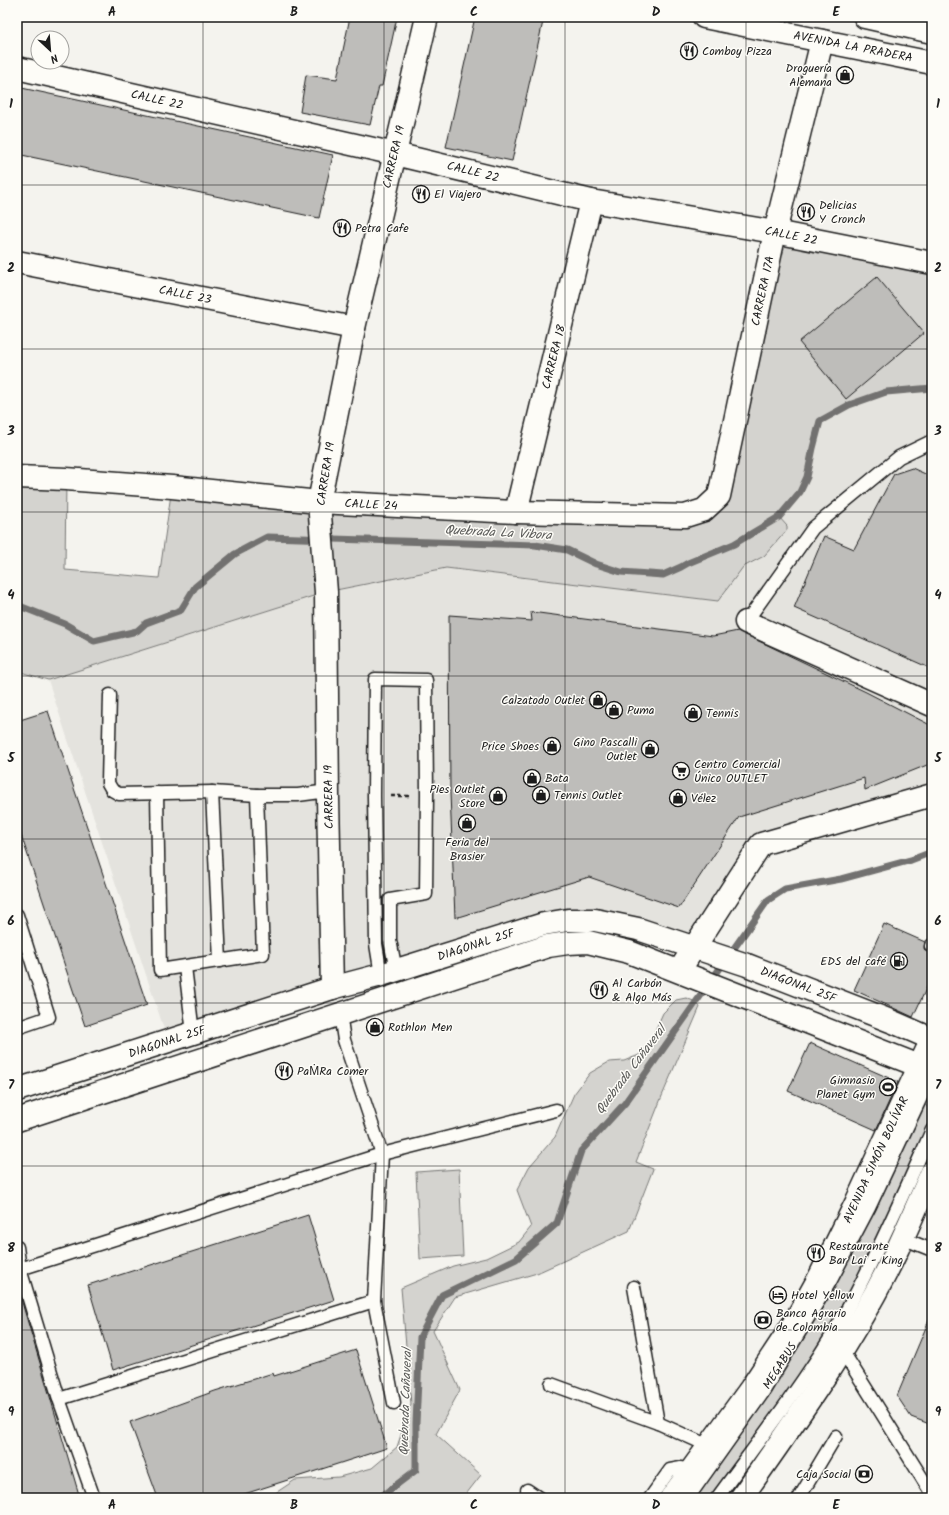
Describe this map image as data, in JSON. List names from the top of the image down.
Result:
{
  "streets": {
    "street": [
      "AVENIDA LA PRADERA",
      "CALLE 22",
      "CARRERA 19",
      "CARRERA 17A",
      "CALLE 23",
      "CARRERA 18",
      "CALLE 24",
      "DIAGONAL 25F",
      "AVENIDA SIMÓN BOLÍVAR"
    ],
    "lane": ["MEGABUS"]
  },
  "crossings": [
    ["AVENIDA LA PRADERA", "CARRERA 17A"],
    ["CALLE 22", "CARRERA 19"],
    ["CALLE 22", "CARRERA 17A"],
    ["CALLE 22", "CARRERA 18"],
    ["CARRERA 19", "CALLE 23"],
    ["CARRERA 19", "CALLE 24"],
    ["CARRERA 19", "DIAGONAL 25F"],
    ["CARRERA 17A", "CALLE 24"],
    ["CARRERA 18", "CALLE 24"],
    ["DIAGONAL 25F", "AVENIDA SIMÓN BOLÍVAR"],
    ["DIAGONAL 25F", "MEGABUS"],
    ["AVENIDA SIMÓN BOLÍVAR", "MEGABUS"]
  ],
  "water": ["Quebrada La Vibora", "Quebrada Cañaveral"],
  "places": {
    "restaurant": [
      "Comboy Pizza",
      "El Viajero",
      "Delicias Y Cronch",
      "Petra Cafe",
      "Al Carbón & Algo Más",
      "PaṀRa Comer",
      "Restaurante Bar Lai - King"
    ],
    "shop": [
      "Droguería Alemana",
      "Calzatodo Outlet",
      "Puma",
      "Tennis",
      "Price Shoes",
      "Gino Pascalli Outlet",
      "Bata",
      "Tennis Outlet",
      "Pies Outlet Store",
      "Vélez",
      "Feria del Brasier",
      "Rothlon Men"
    ],
    "supermarket": ["Centro Comercial Único OUTLET"],
    "fuel station": ["EDS del café"],
    "sports": ["Gimnasio Planet Gym"],
    "hotel": ["Hotel Yellow"],
    "bank": ["Banco Agrario de Colombia", "Caja Social"]
  },
  "north": "bottom right",
  "grid": {
    "columns": [
      "A",
      "B",
      "C",
      "D",
      "E"
    ],
    "rows": [
      "1",
      "2",
      "3",
      "4",
      "5",
      "6",
      "7",
      "8",
      "9"
    ]
  }
}
